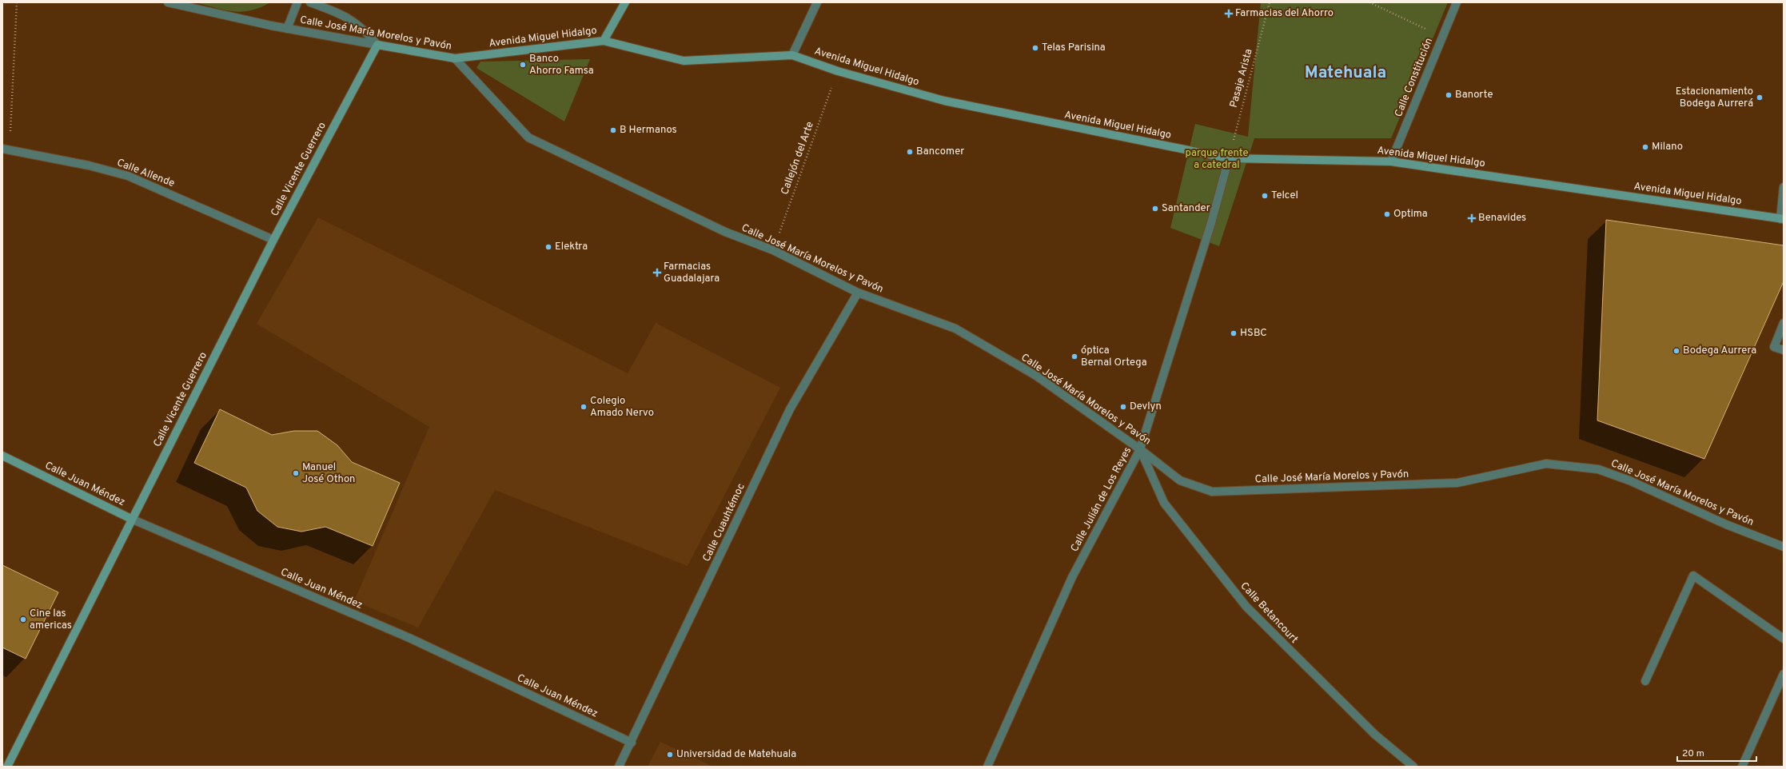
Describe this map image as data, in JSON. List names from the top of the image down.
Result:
{
  "streets": {
    "street": [
      "Calle José María Morelos y Pavón",
      "Avenida Miguel Hidalgo",
      "Calle Constitución",
      "Calle Vicente Guerrero",
      "Calle Allende",
      "Calle Juan Méndez",
      "Calle Julián de Los Reyes",
      "Calle Cuauhtémoc",
      "Calle Betancourt"
    ],
    "path": ["Pasaje Arista", "Callejón del Arte"]
  },
  "crossings": [
    ["Calle José María Morelos y Pavón", "Avenida Miguel Hidalgo"],
    ["Calle José María Morelos y Pavón", "Callejón del Arte"],
    ["Calle José María Morelos y Pavón", "Calle Vicente Guerrero"],
    ["Calle José María Morelos y Pavón", "Calle Julián de Los Reyes"],
    ["Calle José María Morelos y Pavón", "Calle Cuauhtémoc"],
    ["Calle José María Morelos y Pavón", "Calle Betancourt"],
    ["Avenida Miguel Hidalgo", "Calle Constitución"],
    ["Avenida Miguel Hidalgo", "Pasaje Arista"],
    ["Avenida Miguel Hidalgo", "Callejón del Arte"],
    ["Avenida Miguel Hidalgo", "Calle Julián de Los Reyes"],
    ["Pasaje Arista", "Calle Julián de Los Reyes"],
    ["Calle Vicente Guerrero", "Calle Allende"],
    ["Calle Vicente Guerrero", "Calle Juan Méndez"],
    ["Calle Juan Méndez", "Calle Cuauhtémoc"],
    ["Calle Julián de Los Reyes", "Calle Betancourt"]
  ],
  "districts": ["Matehuala"],
  "parks": ["parque frente a catedral"],
  "places": {
    "health": ["Farmacias del Ahorro", "Benavides", "Farmacias Guadalajara"],
    "other": [
      "Telas Parisina",
      "Banco Ahorro Famsa",
      "Banorte",
      "Estacionamiento Bodega Aurrerá",
      "B Hermanos",
      "Milano",
      "Bancomer",
      "Telcel",
      "Santander",
      "Optima",
      "Elektra",
      "HSBC",
      "Bodega Aurrera",
      "óptica Bernal Ortega",
      "Colegio Amado Nervo",
      "Devlyn",
      "Manuel José Othon",
      "Cine las americas",
      "Universidad de Matehuala"
    ]
  },
  "scale_bar": "20 m"
}
